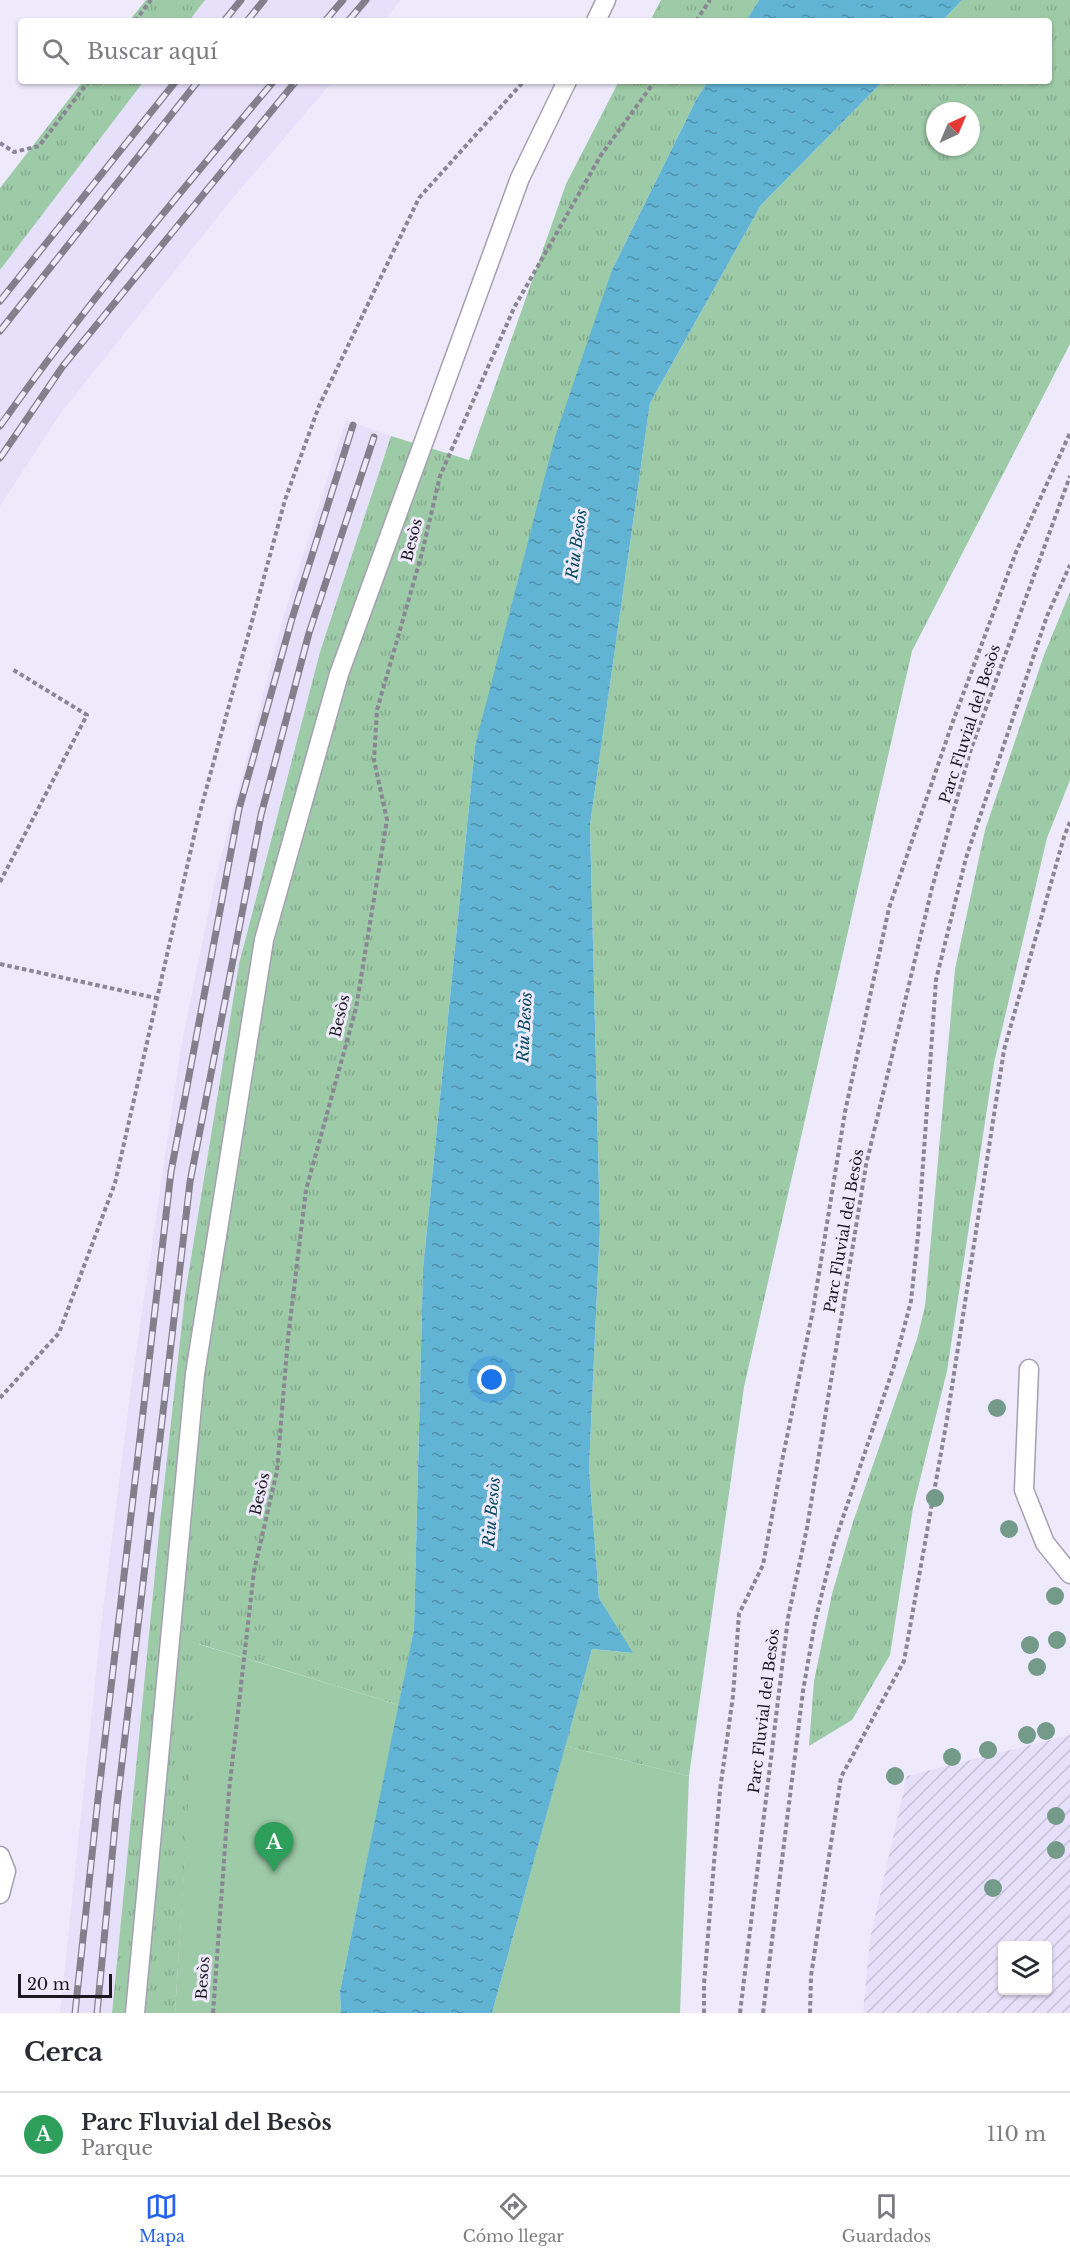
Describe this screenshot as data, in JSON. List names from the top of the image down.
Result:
{
  "streets": {
    "path": ["Besòs", "Parc Fluvial del Besòs"]
  },
  "water": ["Riu Besòs"],
  "scale_bar": "20 m",
  "north": "top right",
  "page": {
    "search": "Buscar aquí",
    "pins": "A",
    "scale": "20 m",
    "heading": "Cerca",
    "list": [
      {
        "mark": "A",
        "name": "Parc Fluvial del Besòs",
        "note": "Parque",
        "value": "110 m"
      }
    ],
    "nav": ["Mapa", "Cómo llegar", "Guardados"]
  }
}
